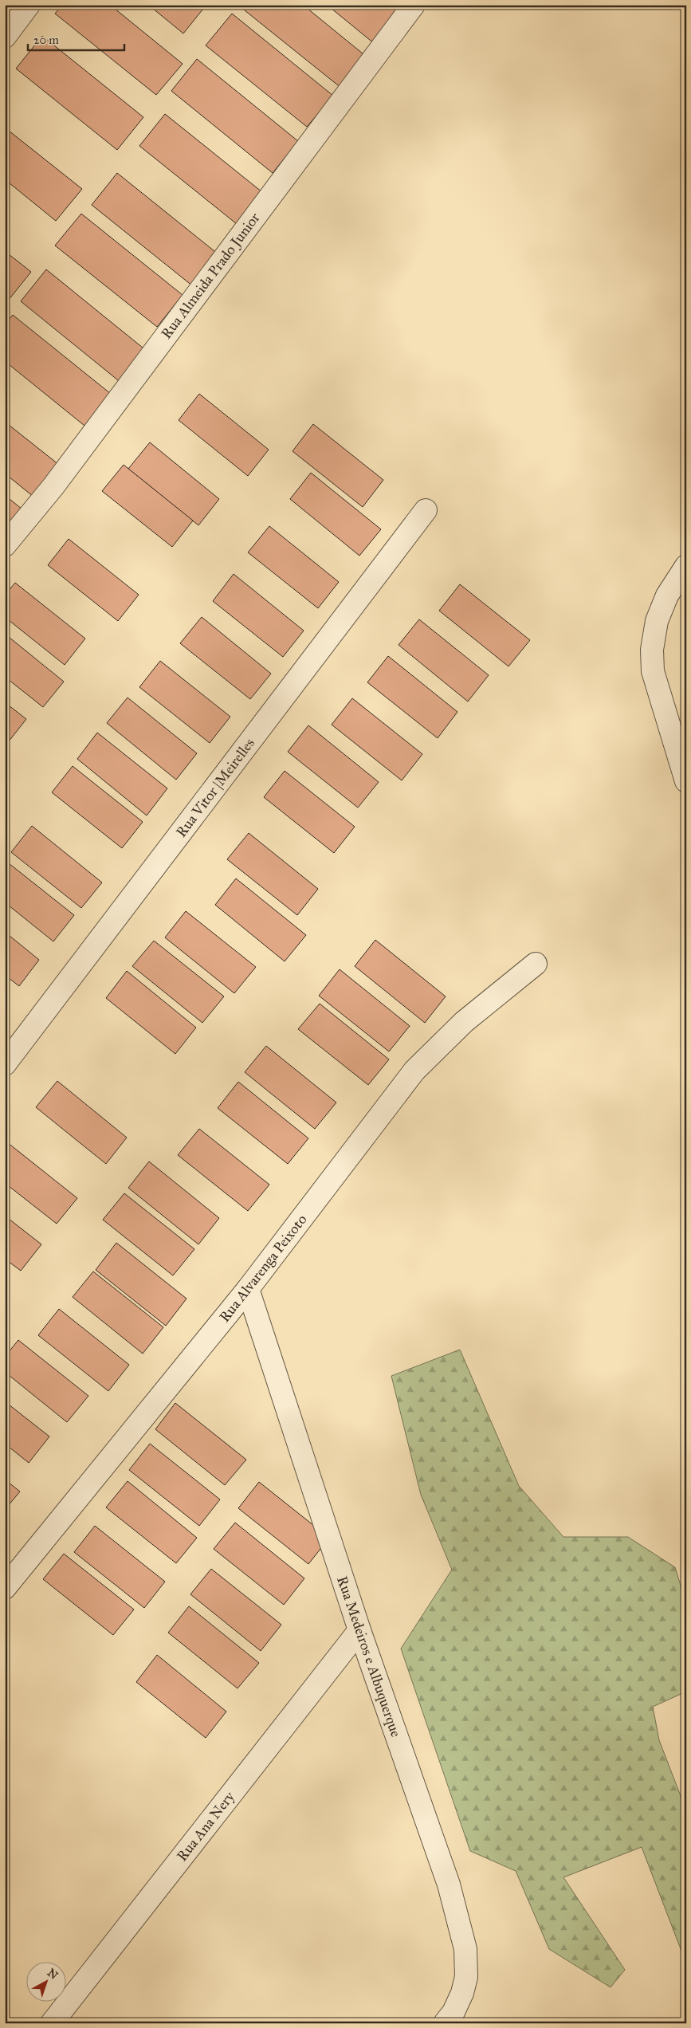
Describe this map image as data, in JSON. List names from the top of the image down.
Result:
{
  "streets": {
    "street": [
      "Rua Almeida Prado Junior",
      "Rua Vitor |Meirelles",
      "Rua Alvarenga Peixoto",
      "Rua Medeiros e Albuquerque",
      "Rua Ana Nery"
    ]
  },
  "crossings": [
    ["Rua Alvarenga Peixoto", "Rua Medeiros e Albuquerque"],
    ["Rua Medeiros e Albuquerque", "Rua Ana Nery"]
  ],
  "scale_bar": "20 m",
  "north": "top right"
}
